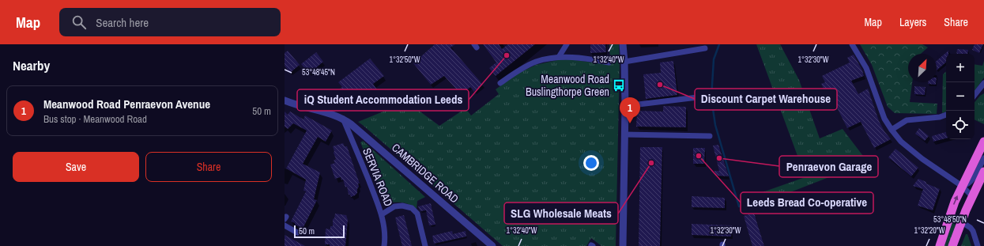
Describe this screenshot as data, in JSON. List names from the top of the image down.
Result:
{
  "streets": {
    "street": ["CAMBRIDGE ROAD", "SERVIA ROAD"]
  },
  "crossings": [
    ["CAMBRIDGE ROAD", "SERVIA ROAD"]
  ],
  "places": {
    "other": [
      "iQ Student Accommodation Leeds",
      "Discount Carpet Warehouse",
      "Leeds Bread Co-operative",
      "Penraevon Garage",
      "SLG Wholesale Meats"
    ],
    "bus stop": ["Meanwood Road Buslingthorpe Green"]
  },
  "scale_bar": "50 m",
  "north": "top right",
  "page": {
    "header": "Map",
    "search": "Search here",
    "nav": ["Map", "Layers", "Share"],
    "heading": "Nearby",
    "map_buttons": ["+", "−"],
    "list": [
      {
        "mark": "1",
        "name": "Meanwood Road Penraevon Avenue",
        "note": "Bus stop · Meanwood Road",
        "value": "50 m"
      }
    ],
    "pins": "1",
    "buttons": ["Save", "Share"],
    "scale": "50 m"
  },
  "coordinates": [
    "1°32'50\"W",
    "1°32'40\"W",
    "1°32'30\"W",
    "53°48'45\"N",
    "53°48'50\"N",
    "1°32'20\"W"
  ]
}
